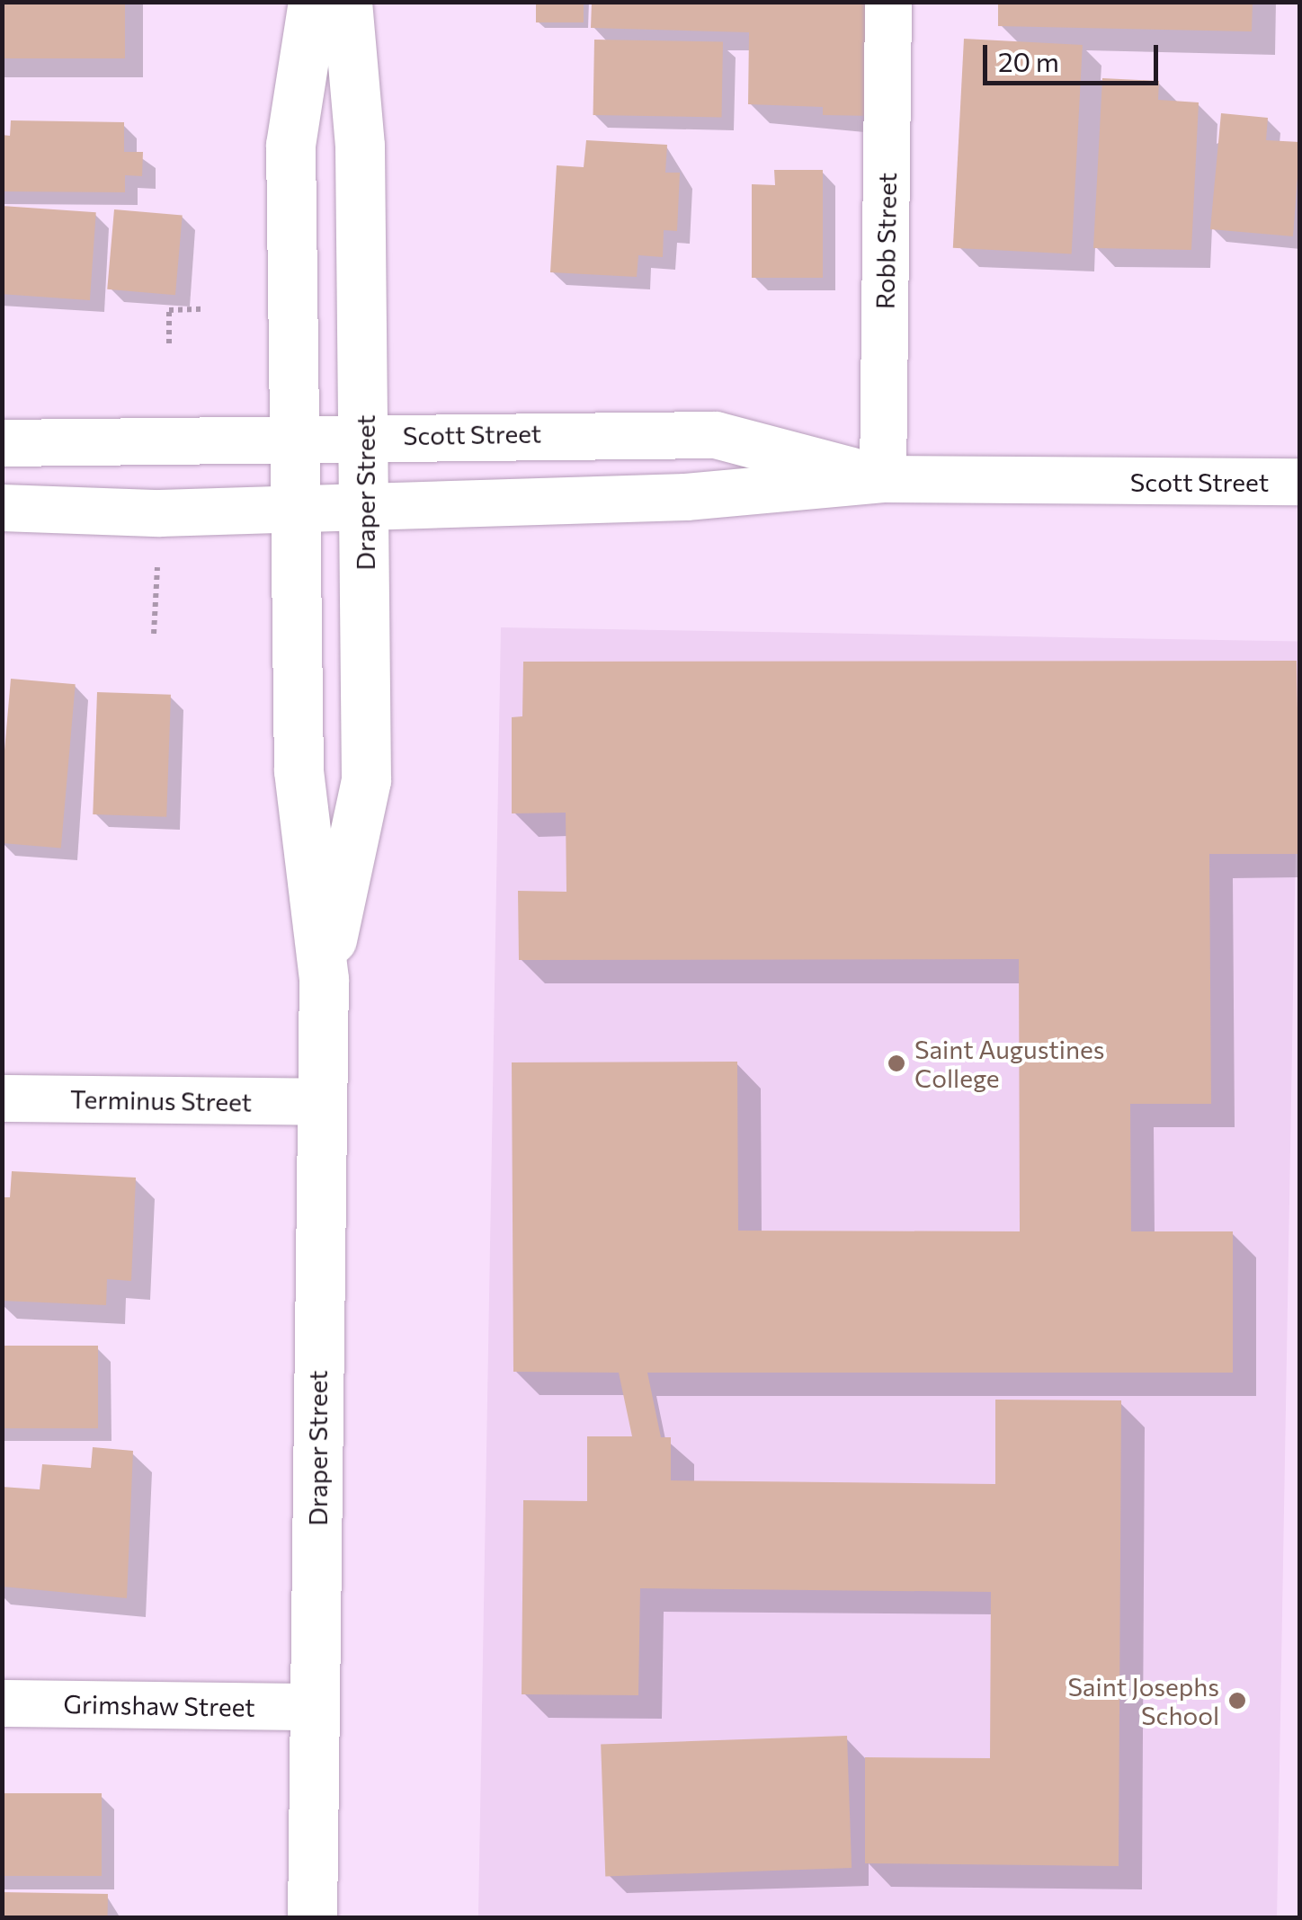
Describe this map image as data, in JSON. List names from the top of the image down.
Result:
{
  "streets": {
    "main road": ["Draper Street"],
    "street": [
      "Robb Street",
      "Scott Street",
      "Terminus Street",
      "Grimshaw Street"
    ]
  },
  "crossings": [
    ["Robb Street", "Scott Street"],
    ["Scott Street", "Draper Street"],
    ["Draper Street", "Terminus Street"],
    ["Draper Street", "Grimshaw Street"]
  ],
  "places": ["Saint Augustines College", "Saint Josephs School"],
  "scale_bar": "20 m"
}
